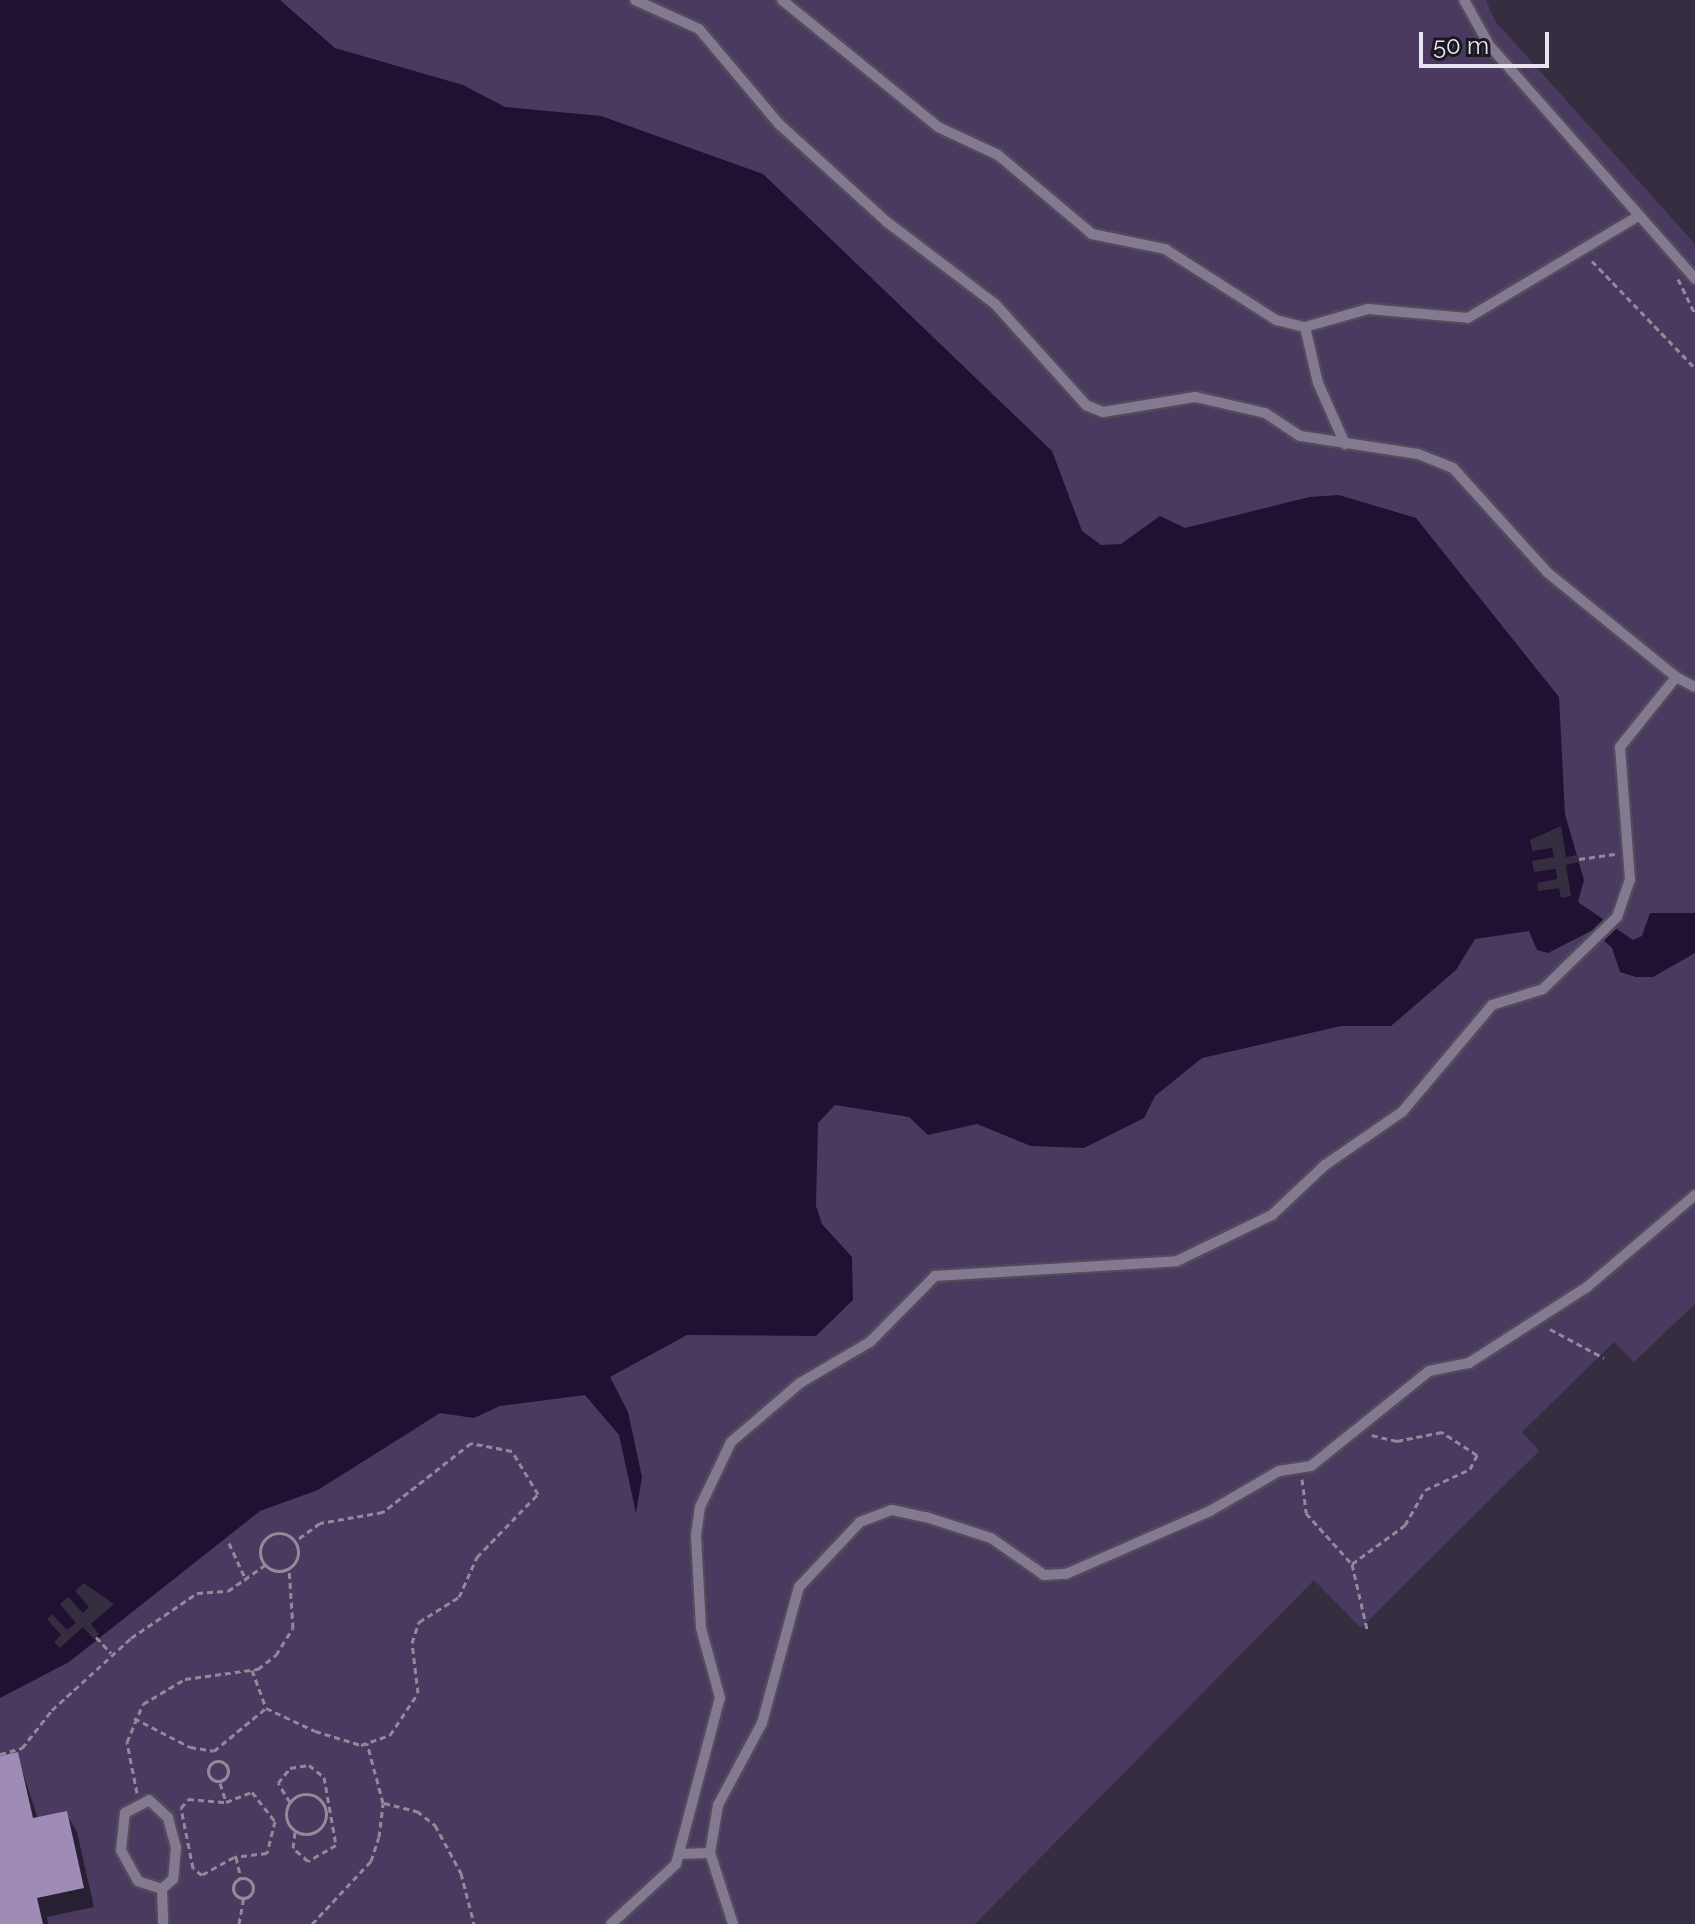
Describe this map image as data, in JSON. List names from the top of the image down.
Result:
{
  "scale_bar": "50 m"
}
